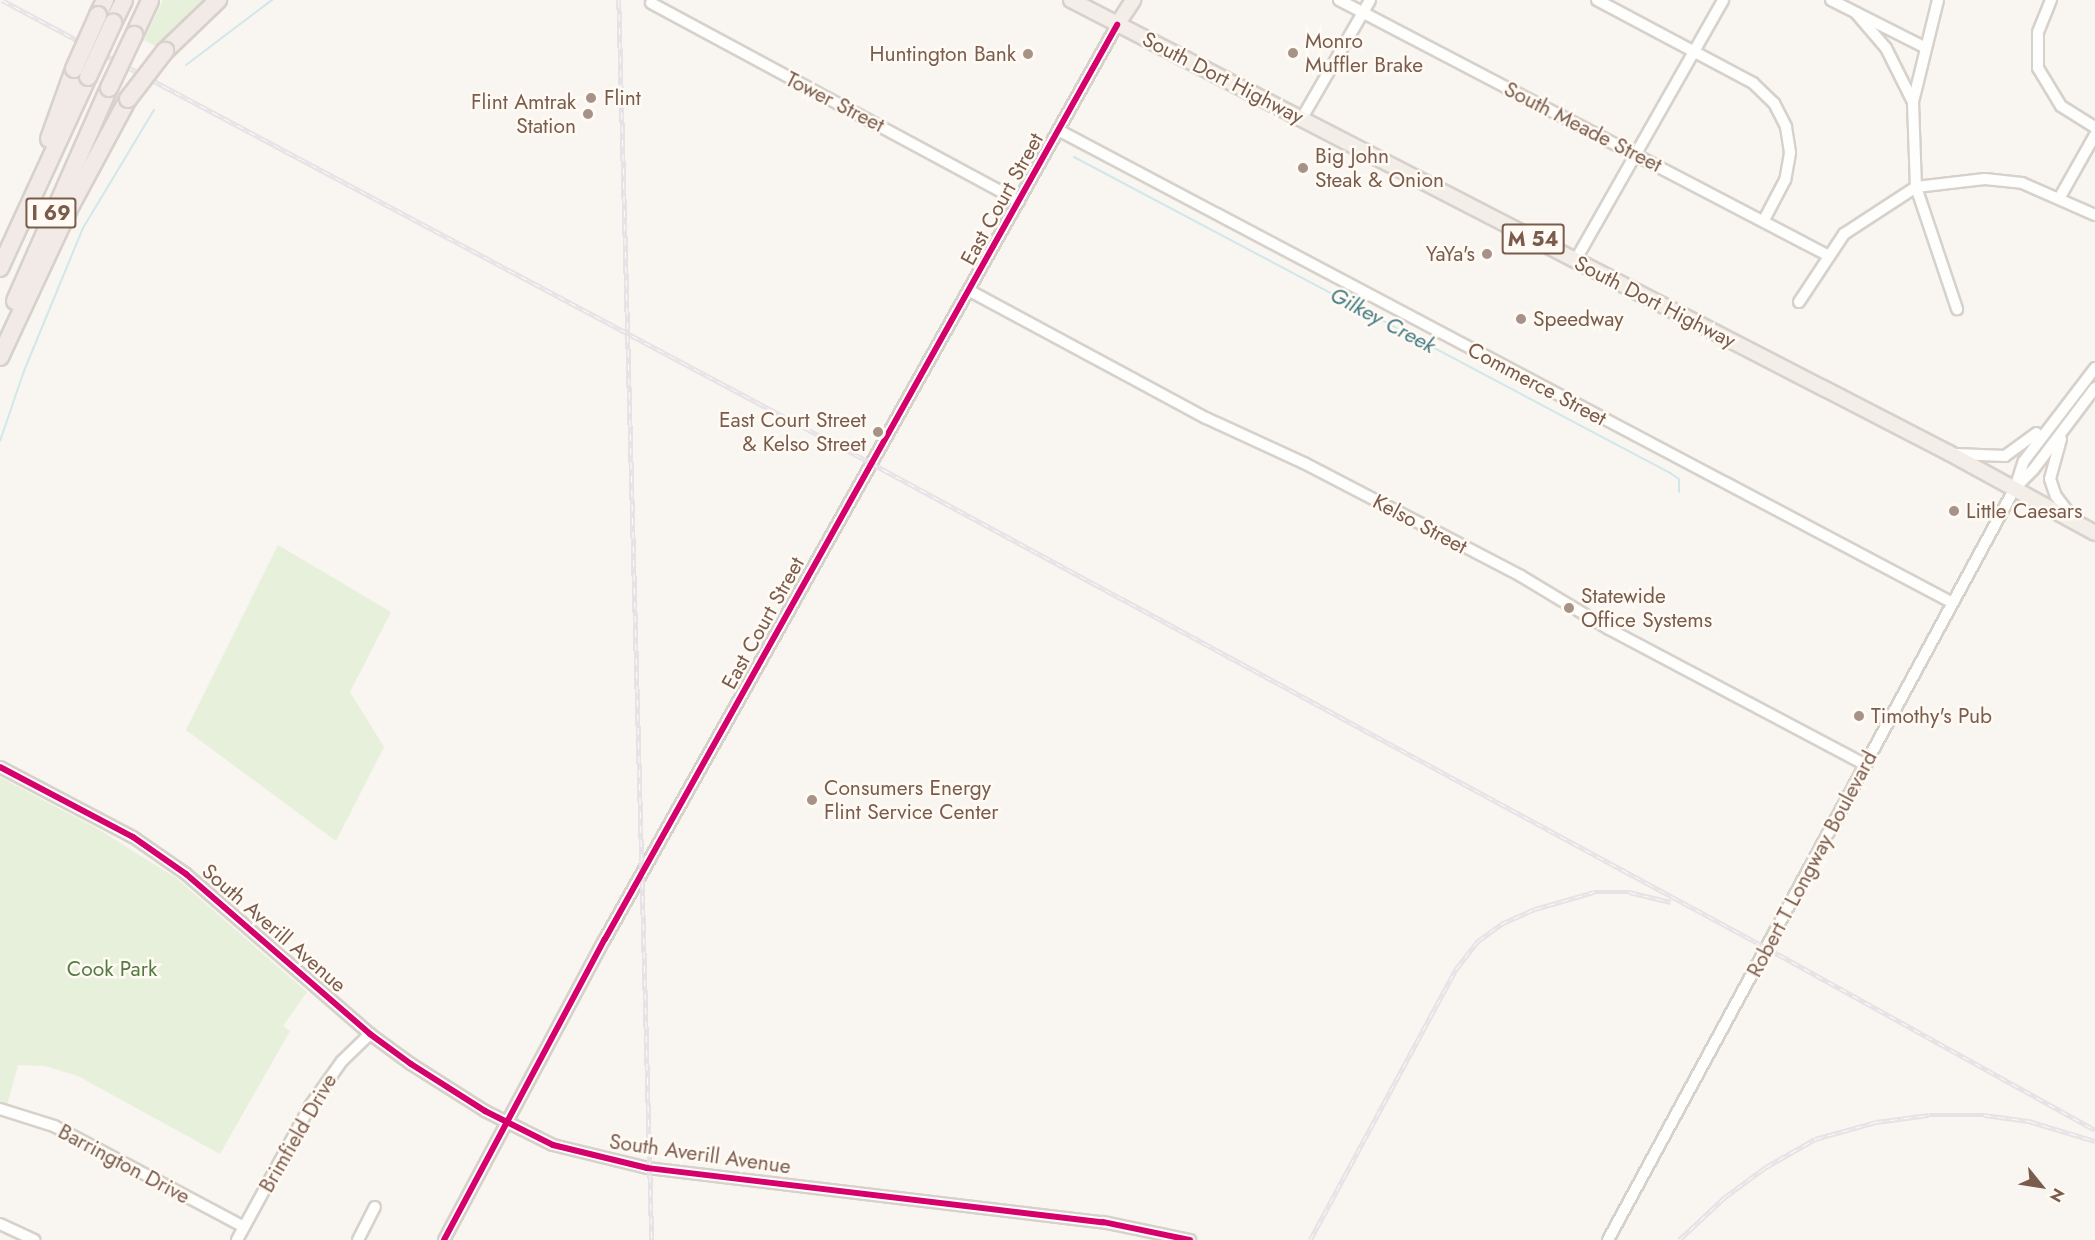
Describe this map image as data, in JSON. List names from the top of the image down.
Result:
{
  "streets": {
    "highway": ["I 69"],
    "main road": ["South Dort Highway", "East Court Street", "M 54"],
    "street": [
      "Tower Street",
      "South Meade Street",
      "Commerce Street",
      "Kelso Street",
      "Robert T Longway Boulevard",
      "South Averill Avenue",
      "Brimfield Drive",
      "Barrington Drive"
    ]
  },
  "crossings": [
    ["South Dort Highway", "East Court Street"],
    ["South Dort Highway", "M 54"],
    ["South Dort Highway", "Robert T Longway Boulevard"],
    ["Tower Street", "East Court Street"],
    ["East Court Street", "Commerce Street"],
    ["East Court Street", "Kelso Street"],
    ["East Court Street", "South Averill Avenue"],
    ["M 54", "Robert T Longway Boulevard"],
    ["Commerce Street", "Robert T Longway Boulevard"],
    ["Kelso Street", "Robert T Longway Boulevard"],
    ["South Averill Avenue", "Brimfield Drive"],
    ["Brimfield Drive", "Barrington Drive"]
  ],
  "water": ["Gilkey Creek"],
  "parks": ["Cook Park"],
  "places": [
    "Monro Muffler Brake",
    "Huntington Bank",
    "Flint",
    "Flint Amtrak Station",
    "Big John Steak & Onion",
    "YaYa's",
    "Speedway",
    "East Court Street & Kelso Street",
    "Little Caesars",
    "Statewide Office Systems",
    "Timothy's Pub",
    "Consumers Energy Flint Service Center"
  ],
  "north": "bottom right"
}
